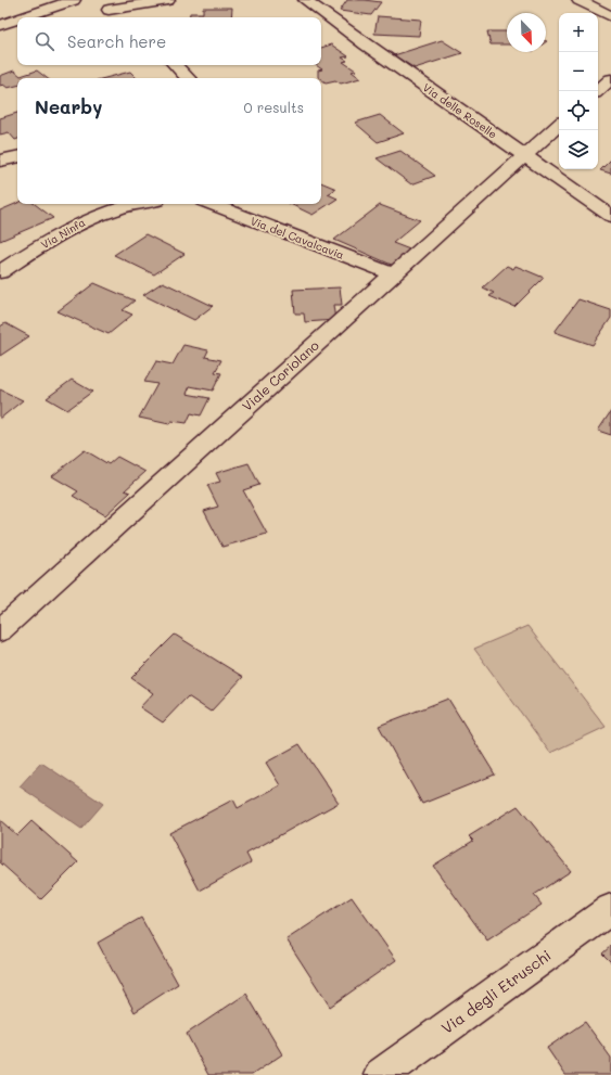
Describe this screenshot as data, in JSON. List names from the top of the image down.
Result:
{
  "streets": {
    "street": [
      "Via delle Roselle",
      "Via Ninfa",
      "Via del Cavalcavia",
      "Viale Coriolano",
      "Via degli Etruschi"
    ]
  },
  "crossings": [
    ["Via delle Roselle", "Viale Coriolano"],
    ["Via del Cavalcavia", "Viale Coriolano"]
  ],
  "north": "bottom right",
  "page": {
    "map_buttons": ["+", "−"],
    "search": "Search here",
    "heading": ["Nearby", "0 results"]
  }
}
